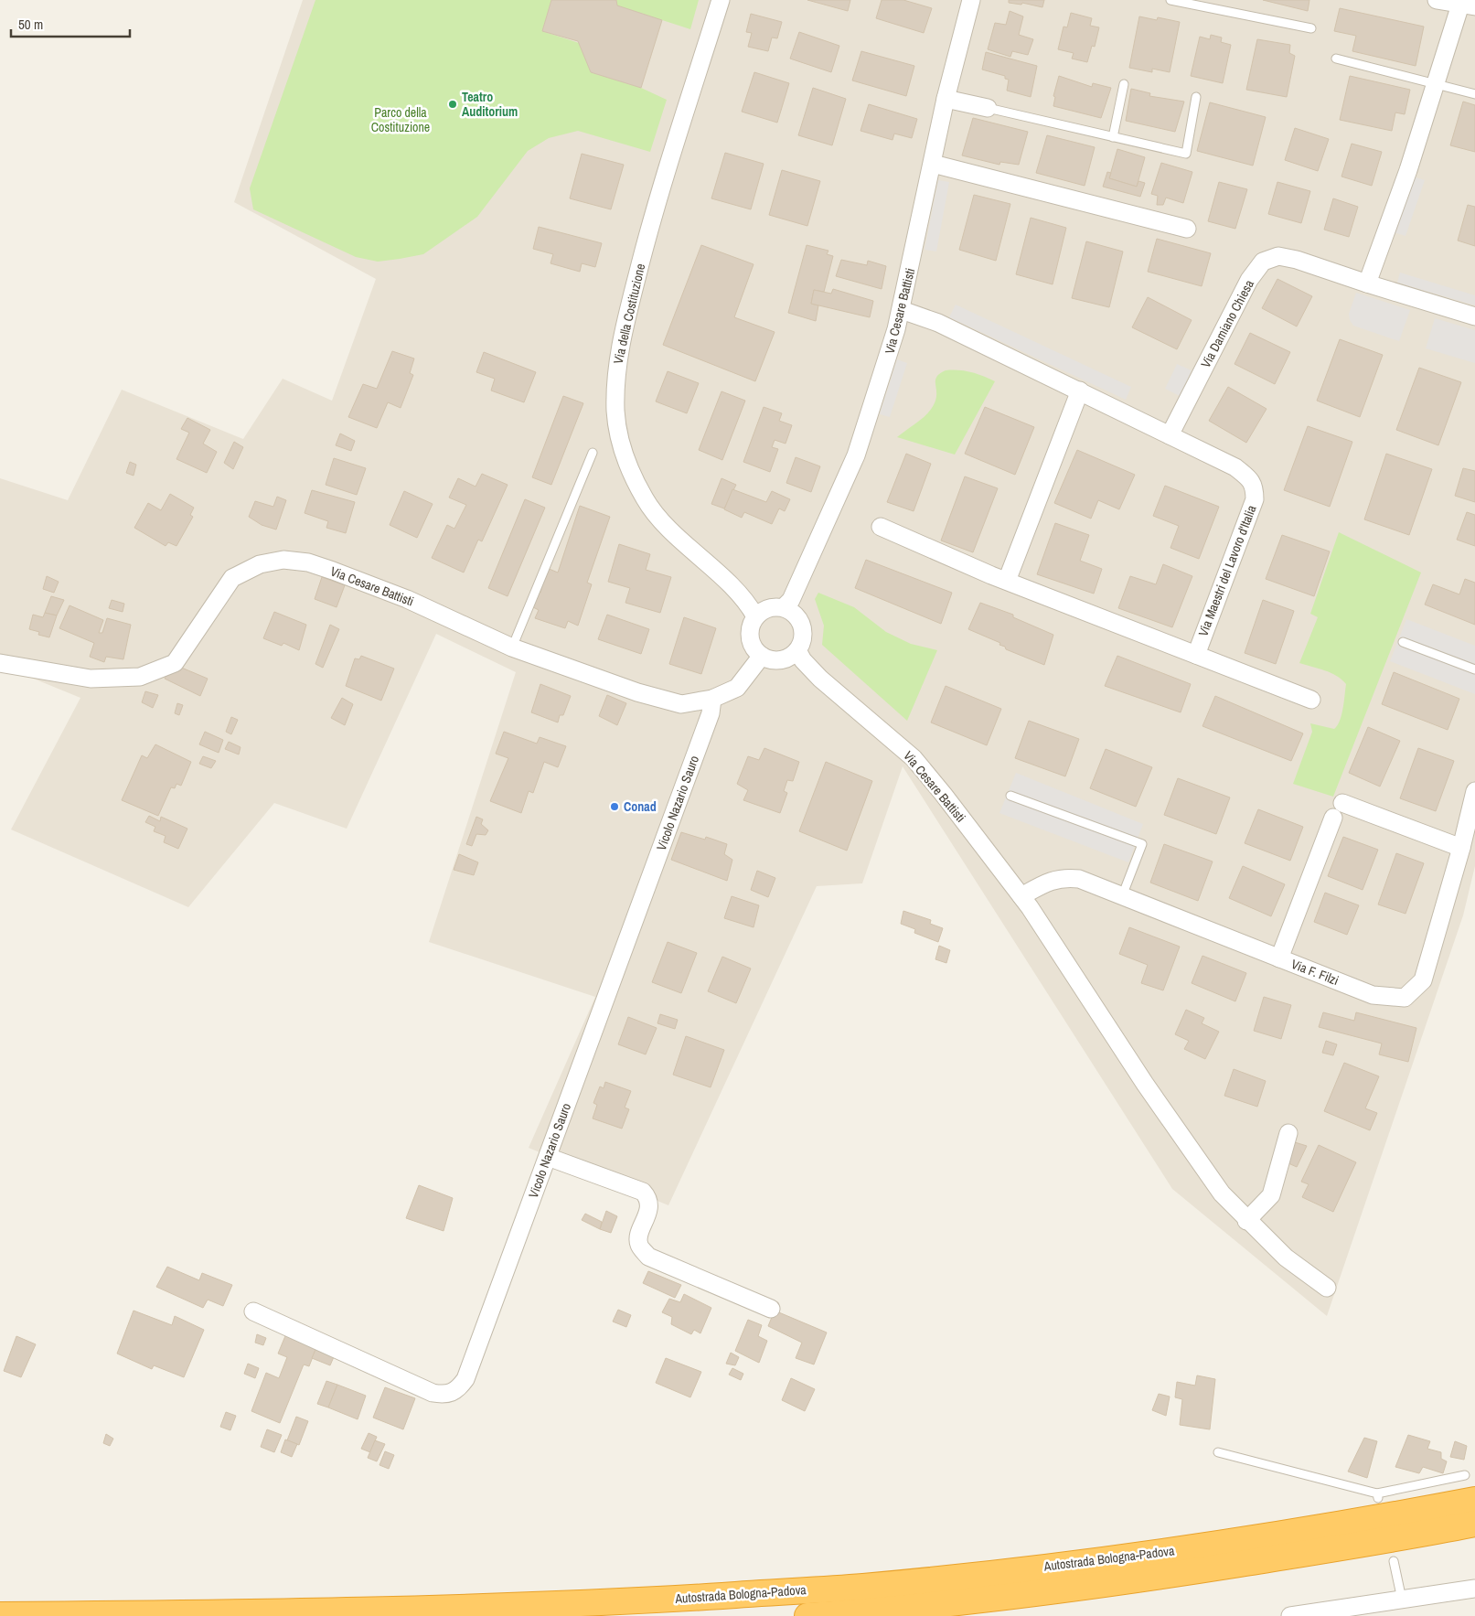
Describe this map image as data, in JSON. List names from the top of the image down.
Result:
{
  "streets": {
    "highway": ["Autostrada Bologna-Padova"],
    "street": [
      "Via Cesare Battisti",
      "Via della Costituzione",
      "Via Damiano Chiesa",
      "Via Maestri del Lavoro d'Italia",
      "Vicolo Nazario Sauro",
      "Via F. Filzi"
    ]
  },
  "crossings": [
    ["Via Cesare Battisti", "Via della Costituzione"],
    ["Via Cesare Battisti", "Vicolo Nazario Sauro"],
    ["Via Cesare Battisti", "Via F. Filzi"],
    ["Via Damiano Chiesa", "Via Maestri del Lavoro d'Italia"]
  ],
  "parks": ["Parco della Costituzione"],
  "places": ["Teatro Auditorium", "Conad"],
  "scale_bar": "50 m"
}
